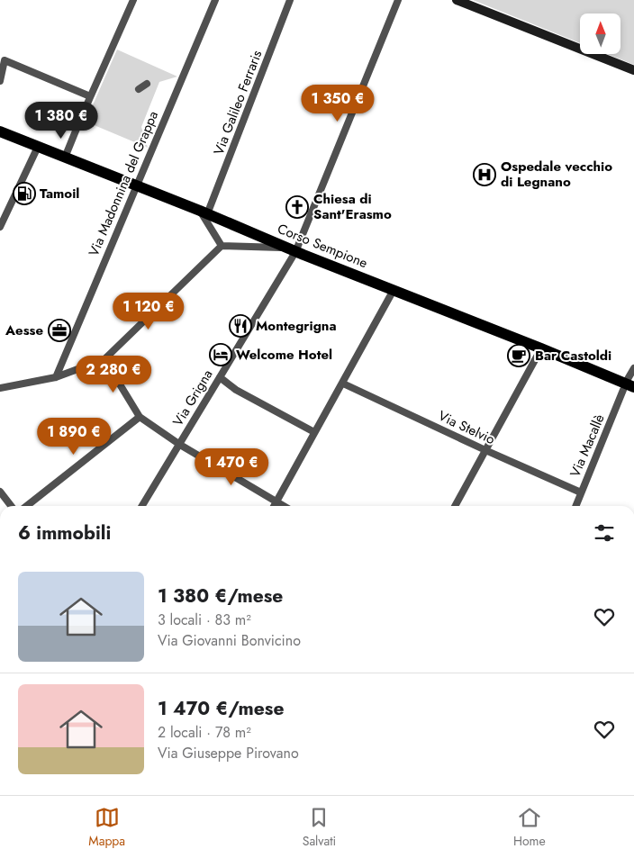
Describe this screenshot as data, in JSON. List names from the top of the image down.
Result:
{
  "streets": {
    "main road": ["Corso Sempione"],
    "street": [
      "Via Galileo Ferraris",
      "Via Madonnina del Grappa",
      "Via Grigna",
      "Via Stelvio",
      "Via Macallè"
    ]
  },
  "crossings": [
    ["Via Galileo Ferraris", "Corso Sempione"],
    ["Via Madonnina del Grappa", "Corso Sempione"],
    ["Corso Sempione", "Via Grigna"],
    ["Corso Sempione", "Via Macallè"],
    ["Via Stelvio", "Via Macallè"]
  ],
  "places": {
    "hospital": ["Ospedale vecchio di Legnano"],
    "fuel station": ["Tamoil"],
    "church": ["Chiesa di Sant'Erasmo"],
    "restaurant": ["Montegrigna"],
    "office": ["Aesse"],
    "hotel": ["Welcome Hotel"],
    "cafe": ["Bar Castoldi"]
  },
  "north": "top",
  "page": {
    "price": [
      "1 350 €",
      "1 380 €",
      "1 120 €",
      "2 280 €",
      "1 890 €",
      "1 470 €"
    ],
    "heading": "6 immobili",
    "list": [
      {
        "name": "1 380 €/mese",
        "note": "3 locali · 83 m² · Via Giovanni Bonvicino"
      },
      {
        "name": "1 470 €/mese",
        "note": "2 locali · 78 m² · Via Giuseppe Pirovano"
      }
    ],
    "tabs": ["Mappa", "Salvati", "Home"]
  }
}
